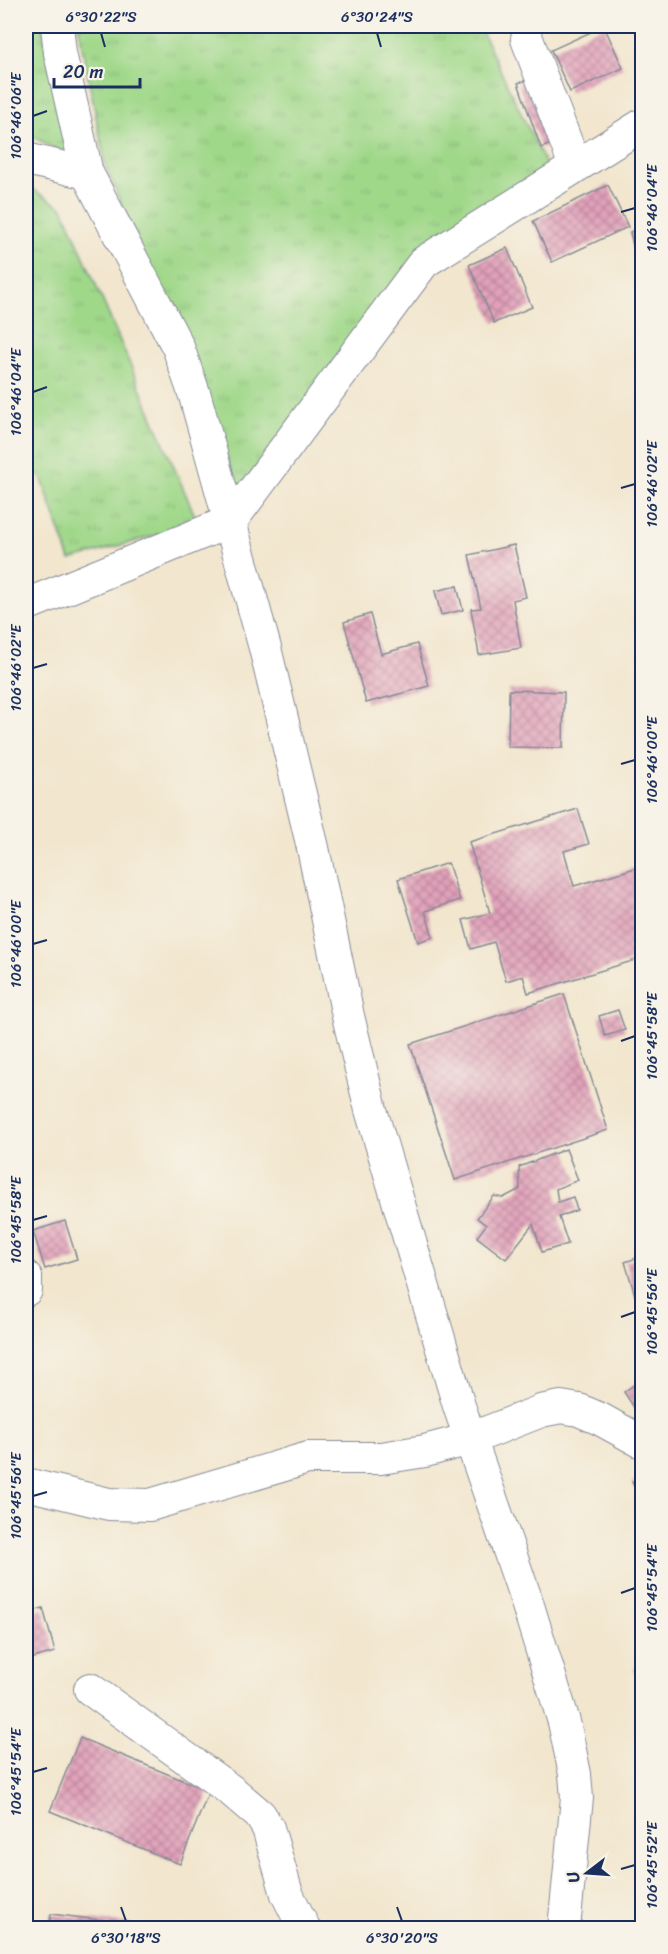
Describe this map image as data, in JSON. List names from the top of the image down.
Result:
{
  "scale_bar": "20 m",
  "north": "left",
  "coordinates": [
    "6°30'22\"S",
    "6°30'24\"S",
    "106°46'06\"E",
    "106°46'04\"E",
    "106°46'02\"E",
    "106°46'00\"E",
    "106°45'58\"E",
    "106°45'56\"E",
    "106°45'54\"E",
    "106°45'52\"E",
    "6°30'18\"S",
    "6°30'20\"S"
  ]
}
